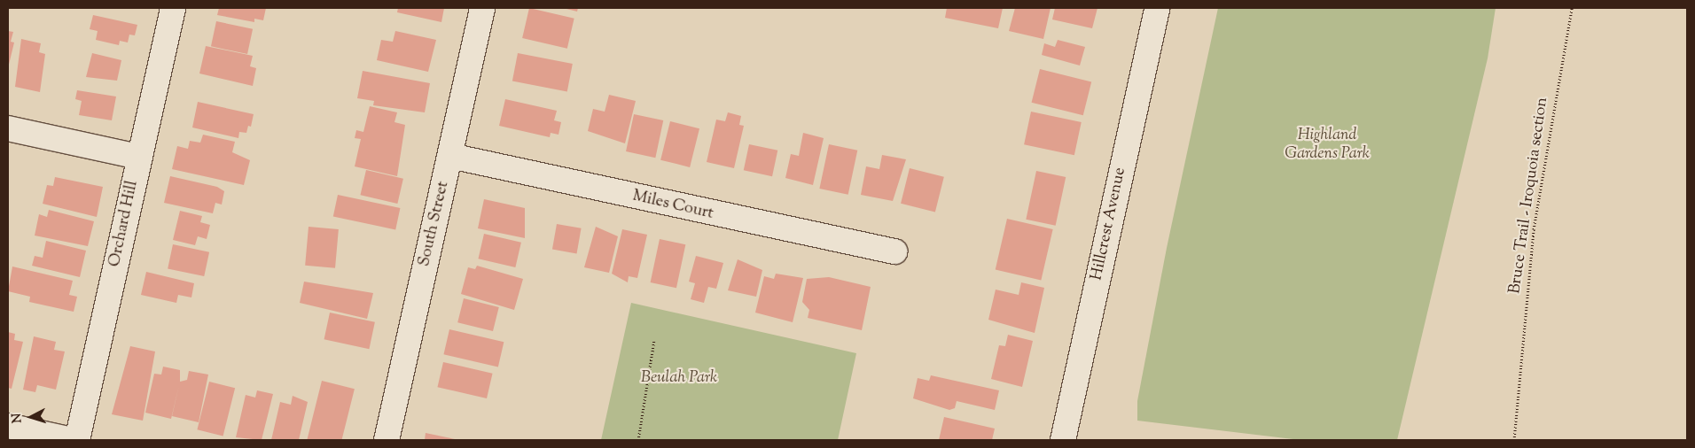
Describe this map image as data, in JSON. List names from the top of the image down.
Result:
{
  "streets": {
    "street": [
      "Miles Court",
      "Orchard Hill",
      "South Street",
      "Hillcrest Avenue"
    ],
    "path": ["Bruce Trail - Iroquoia section"]
  },
  "crossings": [
    ["Miles Court", "South Street"]
  ],
  "parks": ["Highland Gardens Park", "Beulah Park"],
  "north": "left"
}
